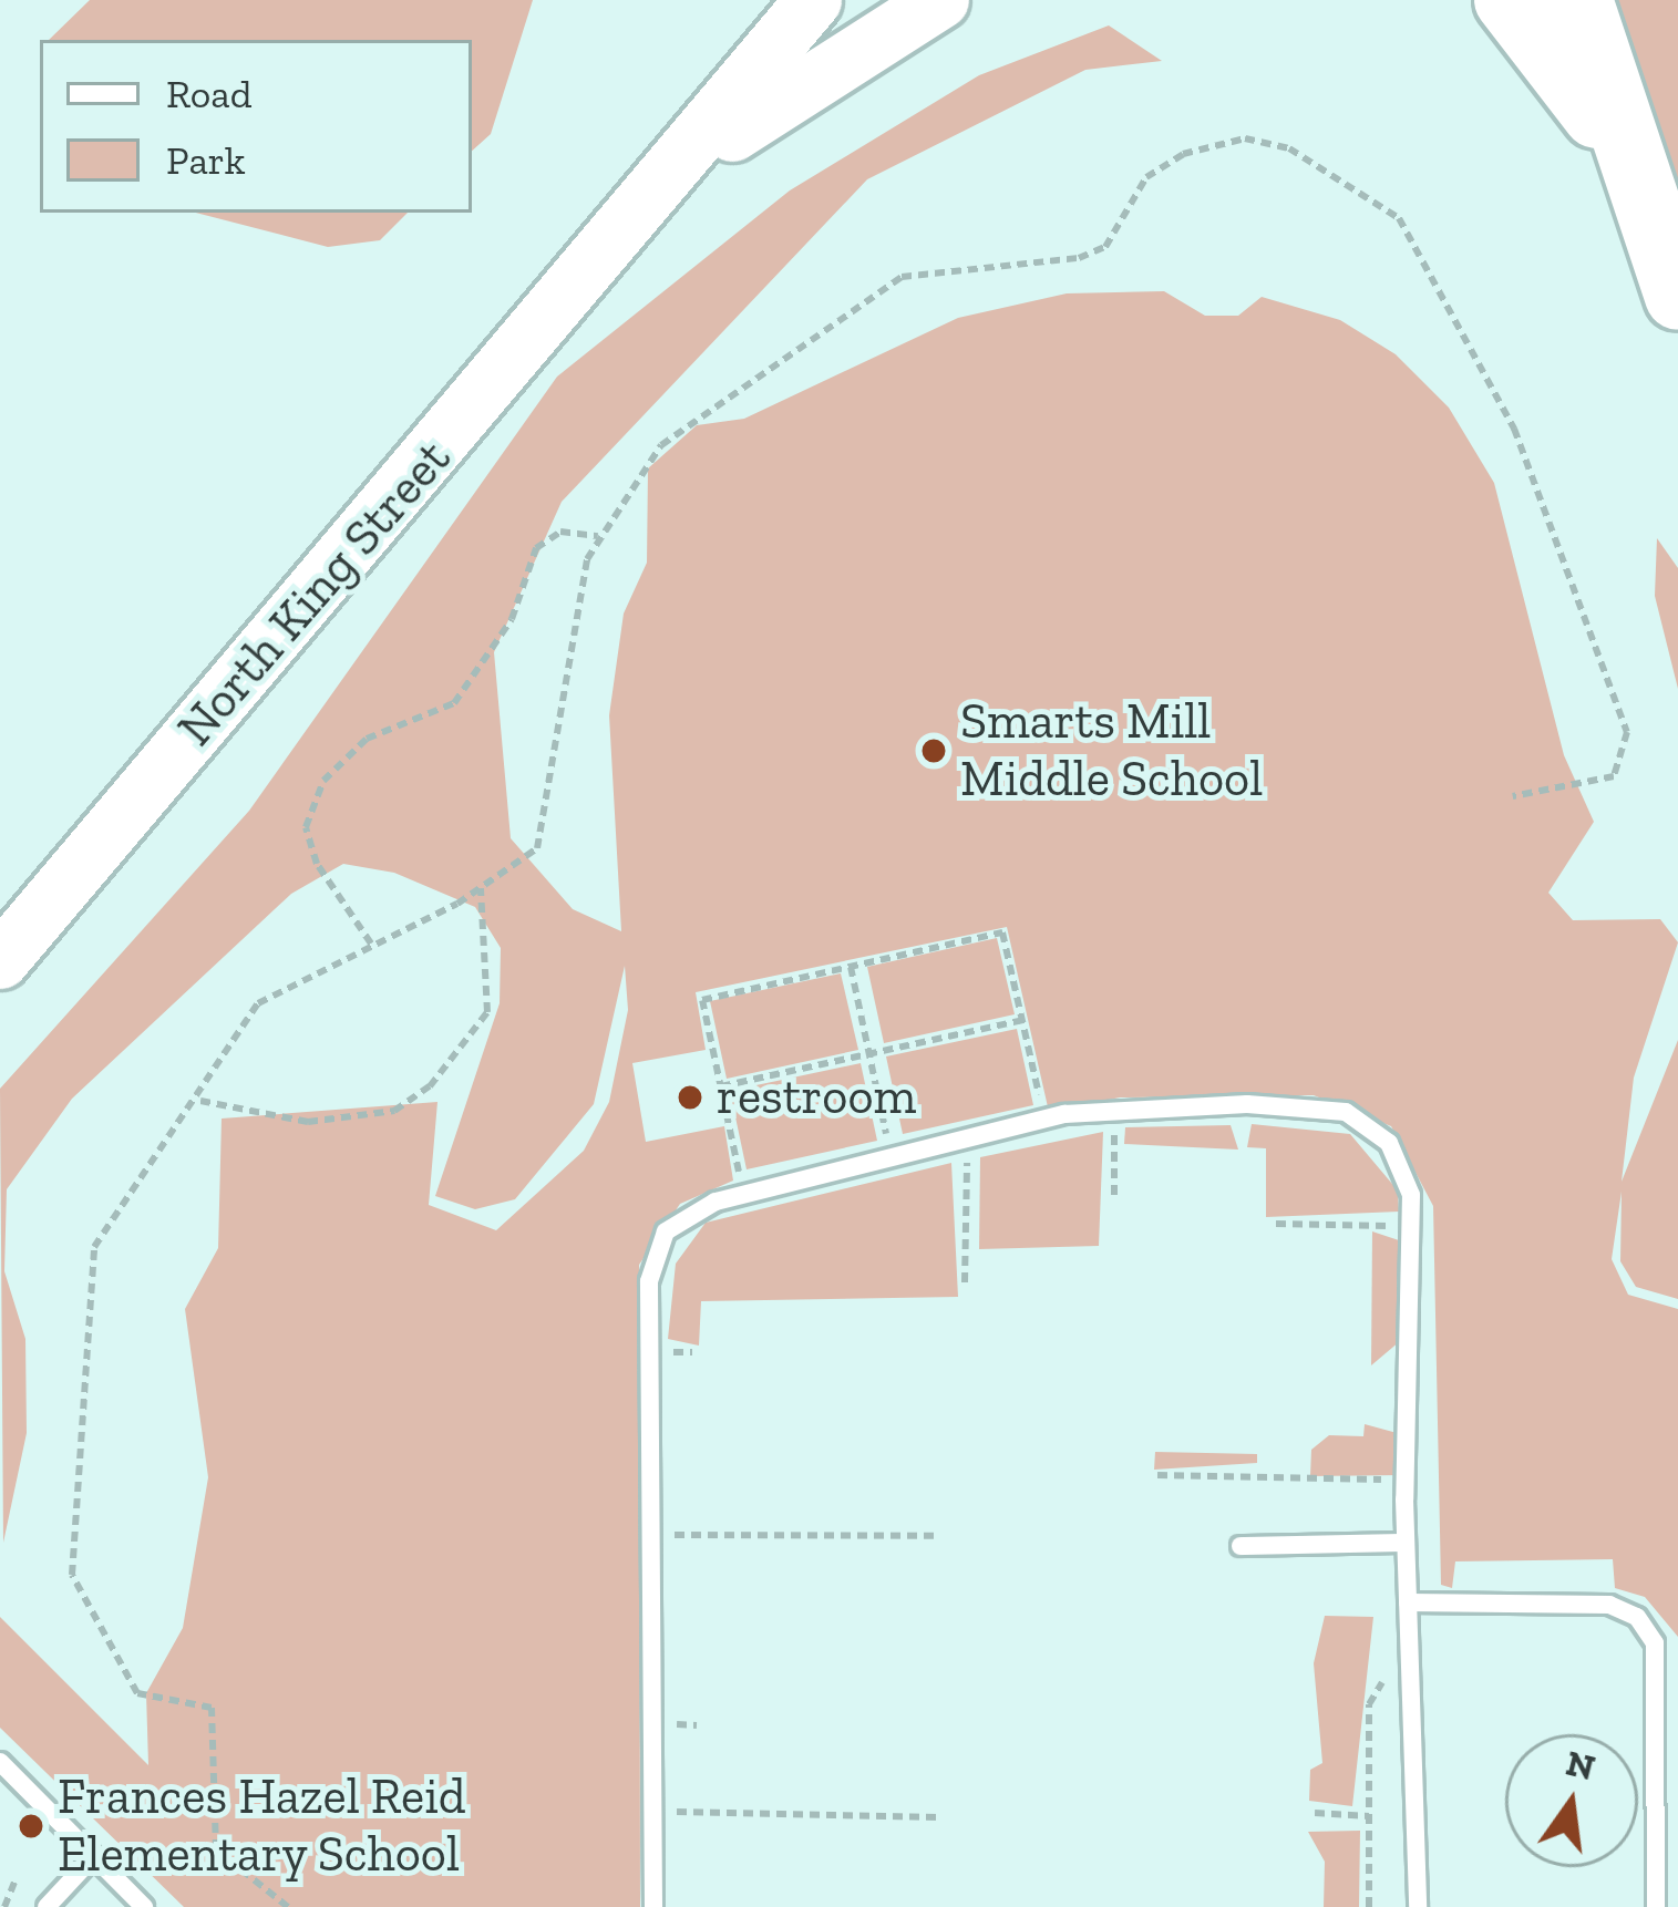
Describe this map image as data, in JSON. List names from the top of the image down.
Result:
{
  "streets": {
    "main road": ["North King Street"]
  },
  "places": ["Smarts Mill Middle School", "restroom", "Frances Hazel Reid Elementary School"],
  "legend": ["Road", "Park"],
  "north": "top"
}
